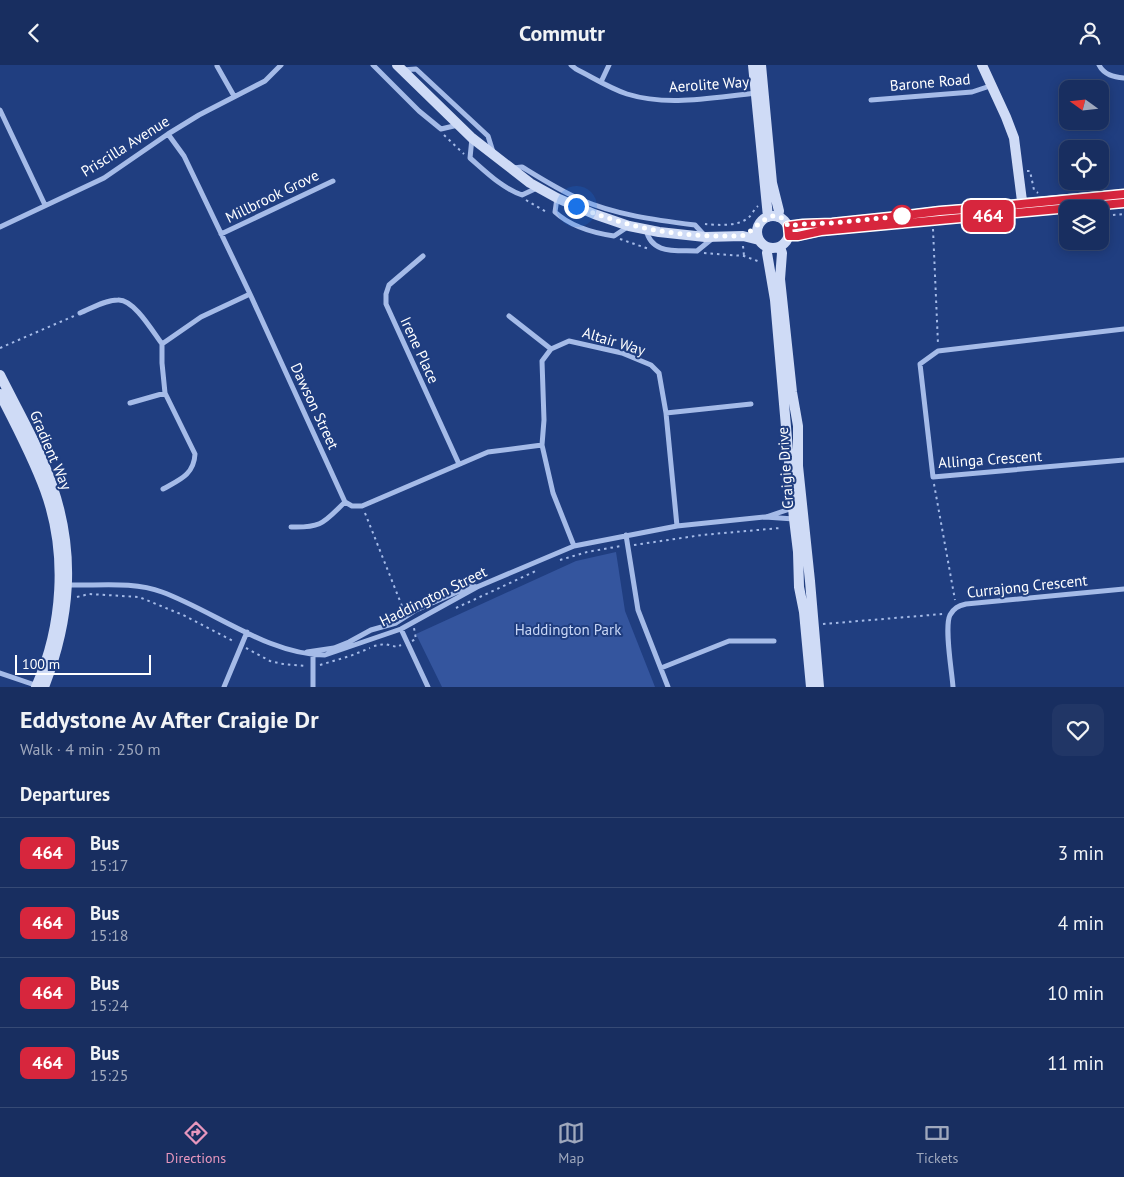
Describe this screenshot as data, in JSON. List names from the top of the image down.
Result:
{
  "streets": {
    "main road": ["Gradient Way", "Craigie Drive"],
    "street": [
      "Barone Road",
      "Aerolite Way",
      "Priscilla Avenue",
      "Millbrook Grove",
      "Altair Way",
      "Irene Place",
      "Dawson Street",
      "Allinga Crescent",
      "Currajong Crescent",
      "Haddington Street"
    ]
  },
  "crossings": [
    ["Priscilla Avenue", "Dawson Street"],
    ["Millbrook Grove", "Dawson Street"],
    ["Altair Way", "Haddington Street"],
    ["Gradient Way", "Haddington Street"],
    ["Craigie Drive", "Haddington Street"]
  ],
  "parks": ["Haddington Park"],
  "lines": ["bus line 464"],
  "scale_bar": "100 m",
  "north": "left",
  "page": {
    "header": "Commutr",
    "on_map": "464",
    "scale": "100 m",
    "heading": [
      ["Eddystone Av After Craigie Dr", "Walk · 4 min · 250 m"],
      "Departures"
    ],
    "list": [
      {
        "mark": "464",
        "name": "Bus",
        "note": "15:17",
        "value": "3 min"
      },
      {
        "mark": "464",
        "name": "Bus",
        "note": "15:18",
        "value": "4 min"
      },
      {
        "mark": "464",
        "name": "Bus",
        "note": "15:24",
        "value": "10 min"
      },
      {
        "mark": "464",
        "name": "Bus",
        "note": "15:25",
        "value": "11 min"
      }
    ],
    "tabs": ["Directions", "Map", "Tickets"]
  }
}
